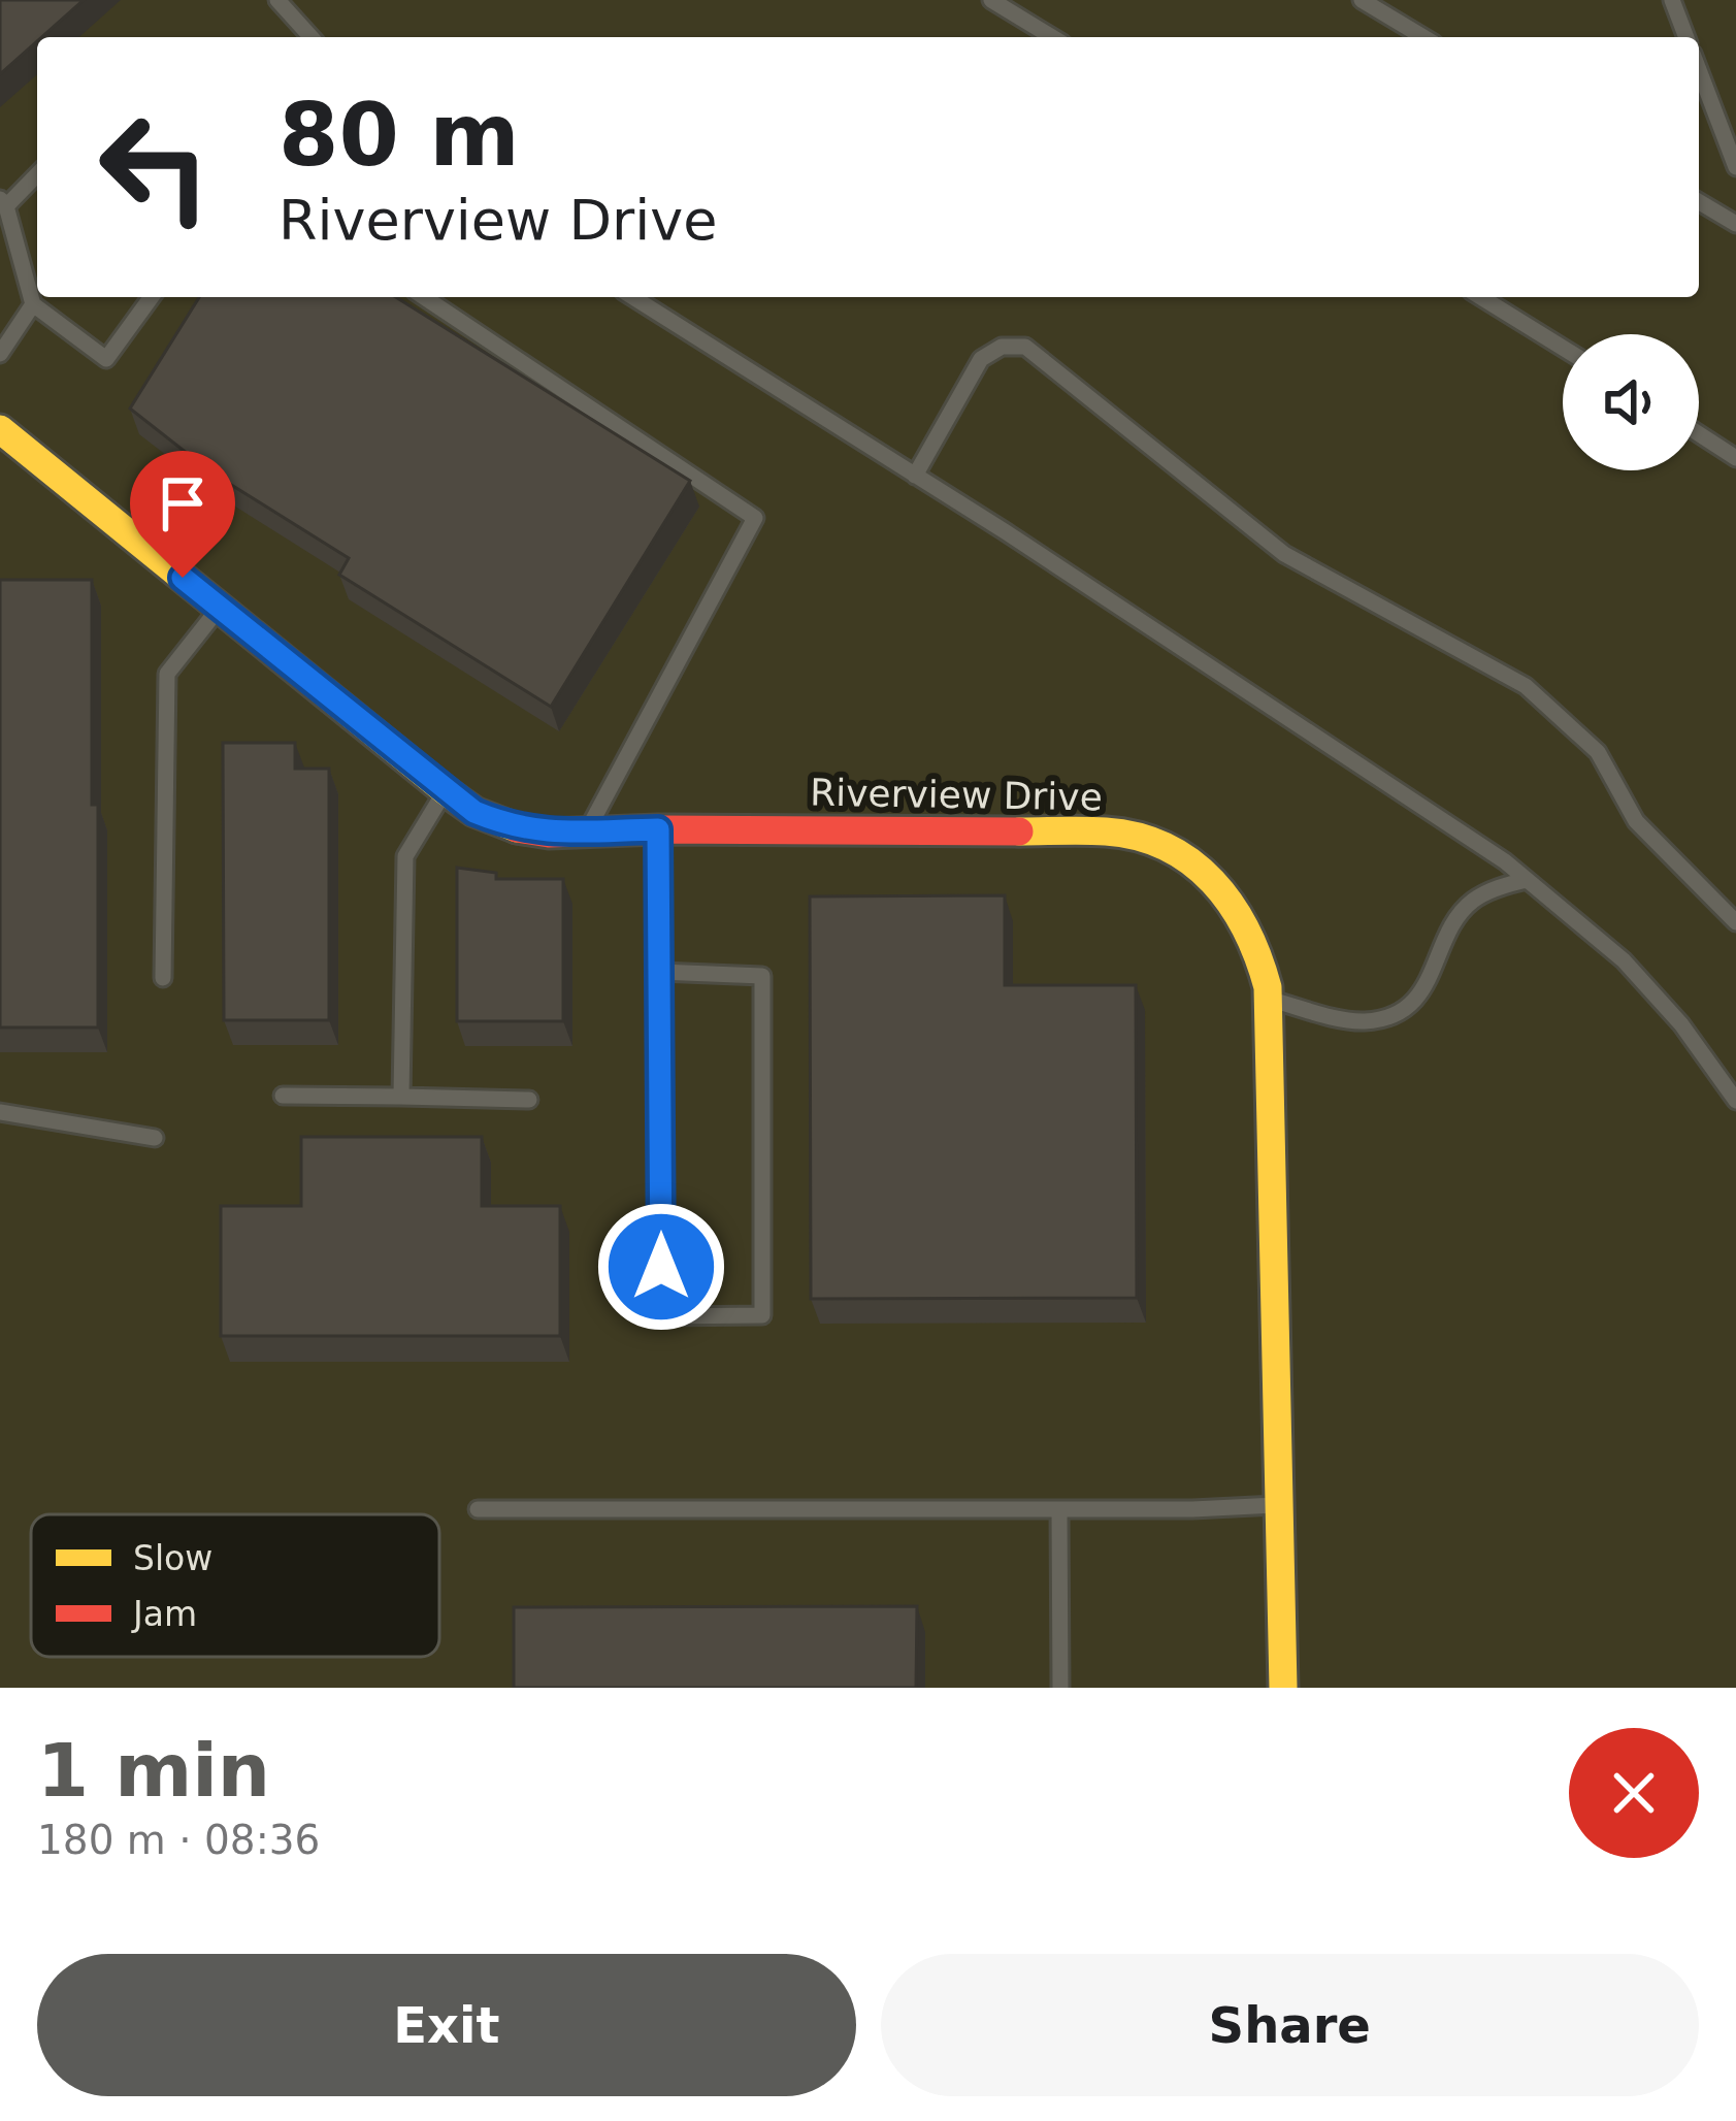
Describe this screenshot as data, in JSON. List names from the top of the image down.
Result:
{
  "streets": {
    "street": ["Riverview Drive"]
  },
  "legend": ["Slow", "Jam"],
  "page": {
    "turn": ["80 m", "Riverview Drive"],
    "heading": ["1 min", "180 m · 08:36"],
    "buttons": ["Exit", "Share"]
  }
}
